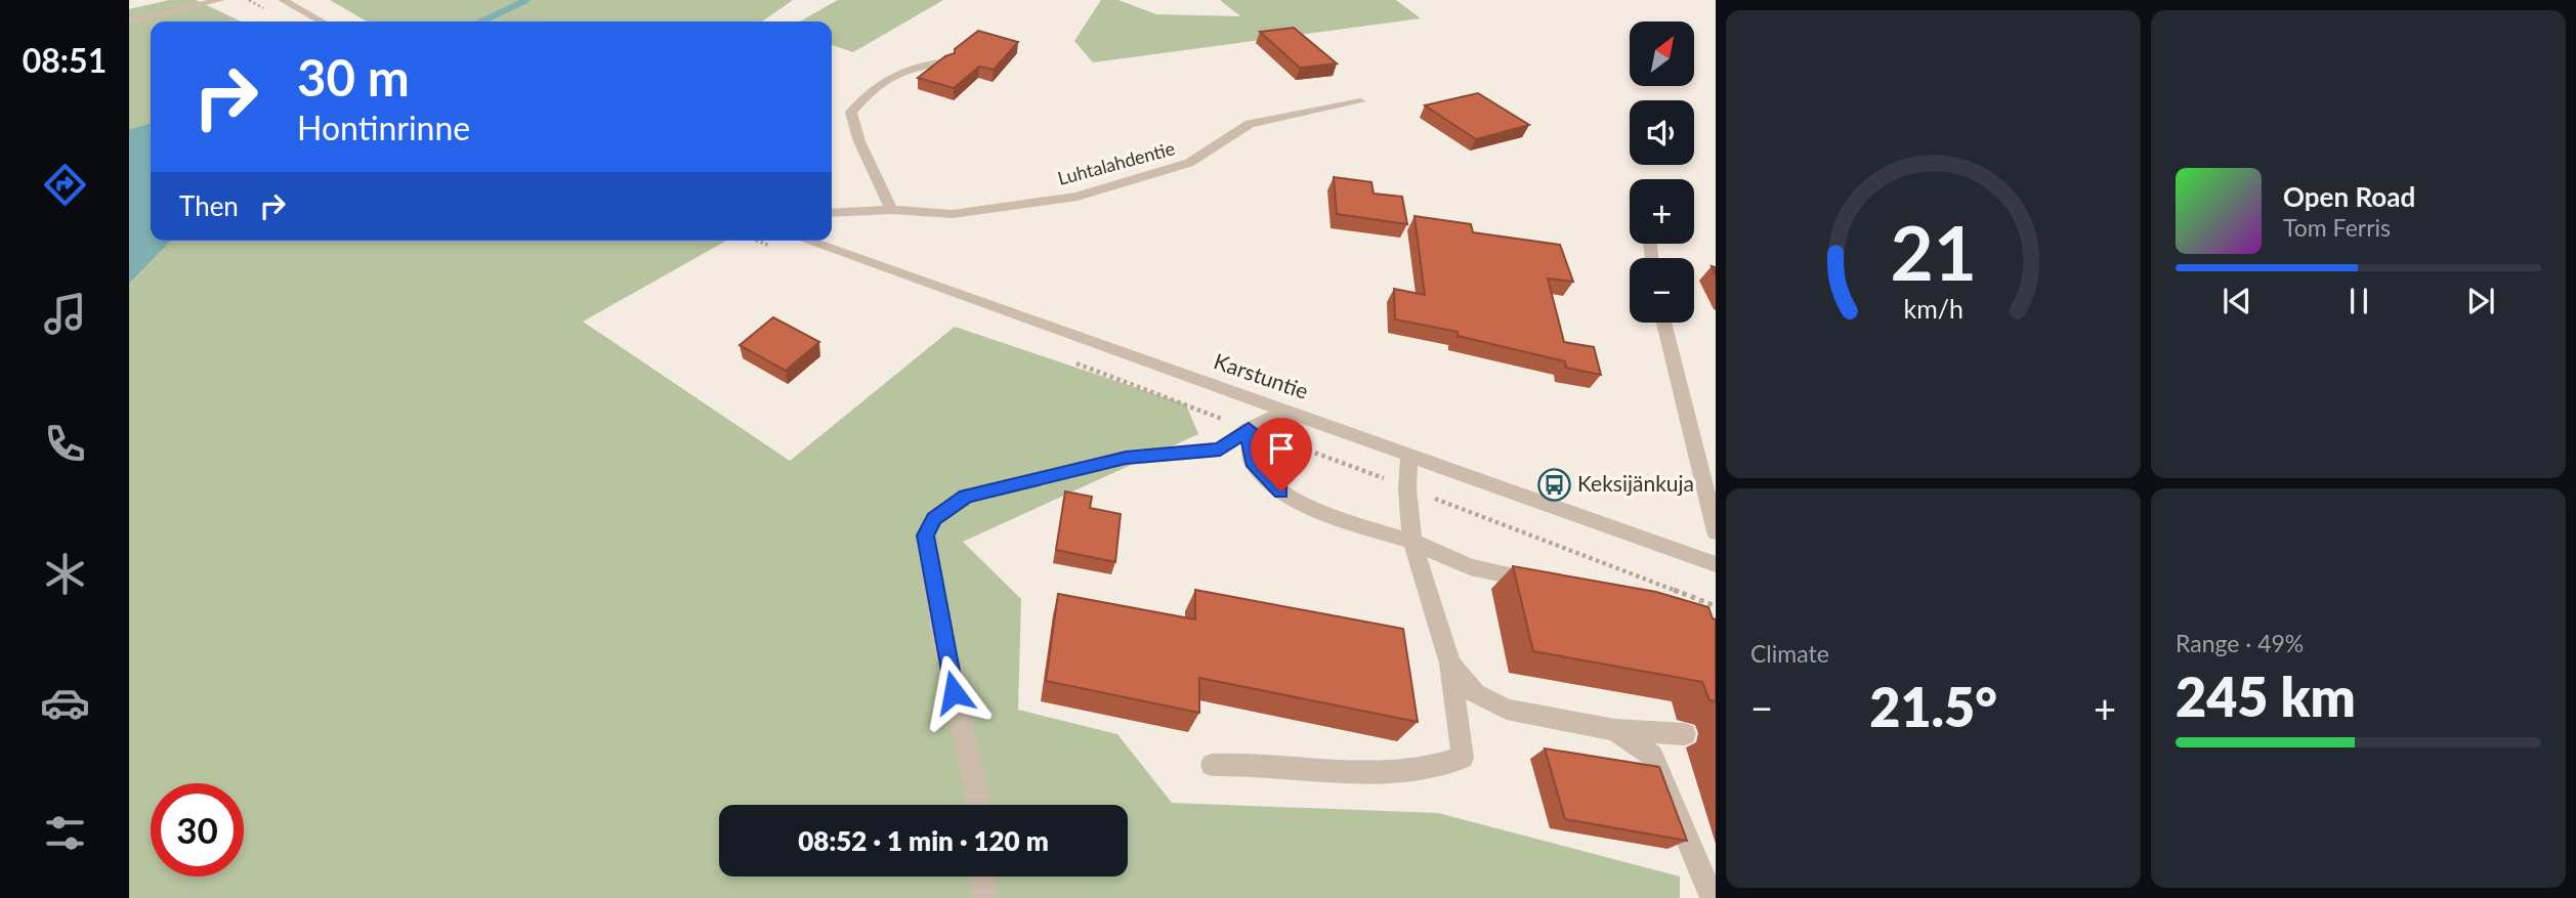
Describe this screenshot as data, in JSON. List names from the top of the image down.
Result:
{
  "streets": {
    "street": ["Luhtalahdentie", "Karstuntie"]
  },
  "places": {
    "bus stop": ["Keksijänkuja"]
  },
  "north": "top right",
  "page": {
    "tabs": "08:51",
    "map_buttons": ["+", "−"],
    "turn": ["30 m", "Hontinrinne"],
    "song": ["Open Road", "Tom Ferris"],
    "then": "Then",
    "tile": [
      "Climate",
      ["Range · 49%", "245 km"]
    ],
    "heat": ["−", "21.5°", "+"],
    "limit": "30",
    "trip": "08:52 · 1 min · 120 m",
    "gauge": ["21", "km/h"]
  }
}
